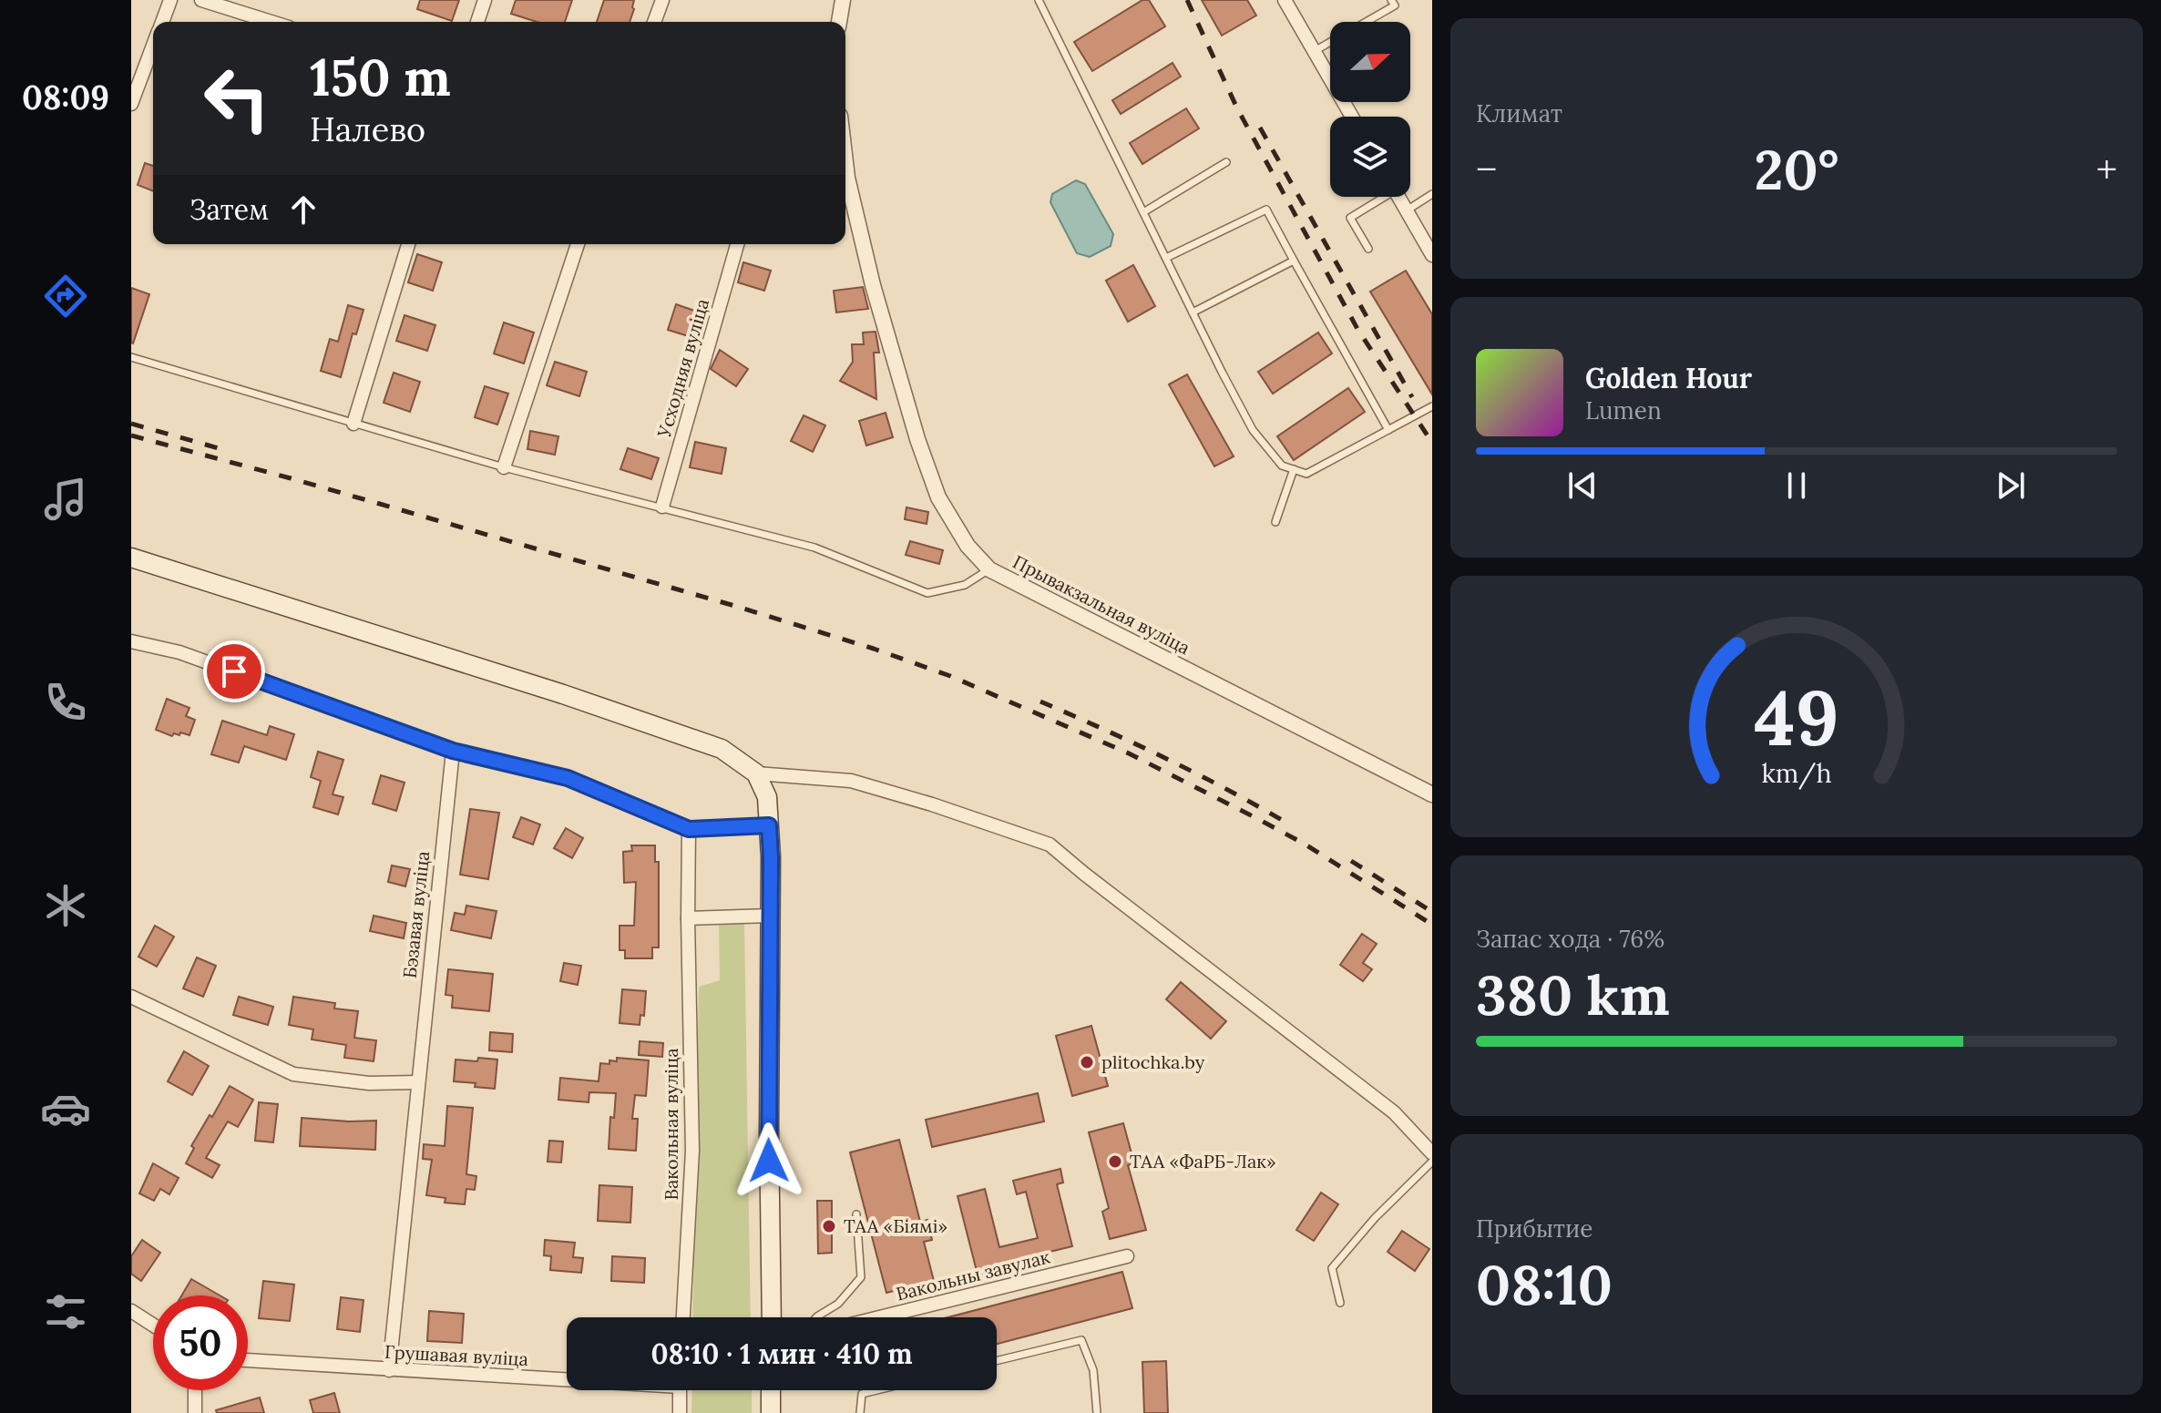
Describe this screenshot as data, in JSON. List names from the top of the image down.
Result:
{
  "streets": {
    "street": [
      "Усходняя вуліца",
      "Прывакзальная вуліца",
      "Бэзавая вуліца",
      "Вакольная вуліца",
      "Вакольны завулак",
      "Грушавая вуліца"
    ]
  },
  "crossings": [
    ["Бэзавая вуліца", "Грушавая вуліца"]
  ],
  "places": ["plitochka.by", "ТАА «ФаРБ-Лак»", "ТАА «Біямі»"],
  "north": "right",
  "page": {
    "tabs": "08:09",
    "tile": [
      "Климат",
      ["Запас хода · 76%", "380 km"],
      ["Прибытие", "08:10"]
    ],
    "turn": ["150 m", "Налево"],
    "heat": ["−", "20°", "+"],
    "then": "Затем",
    "song": ["Golden Hour", "Lumen"],
    "limit": "50",
    "trip": "08:10 · 1 мин · 410 m",
    "gauge": ["49", "km/h"]
  }
}
